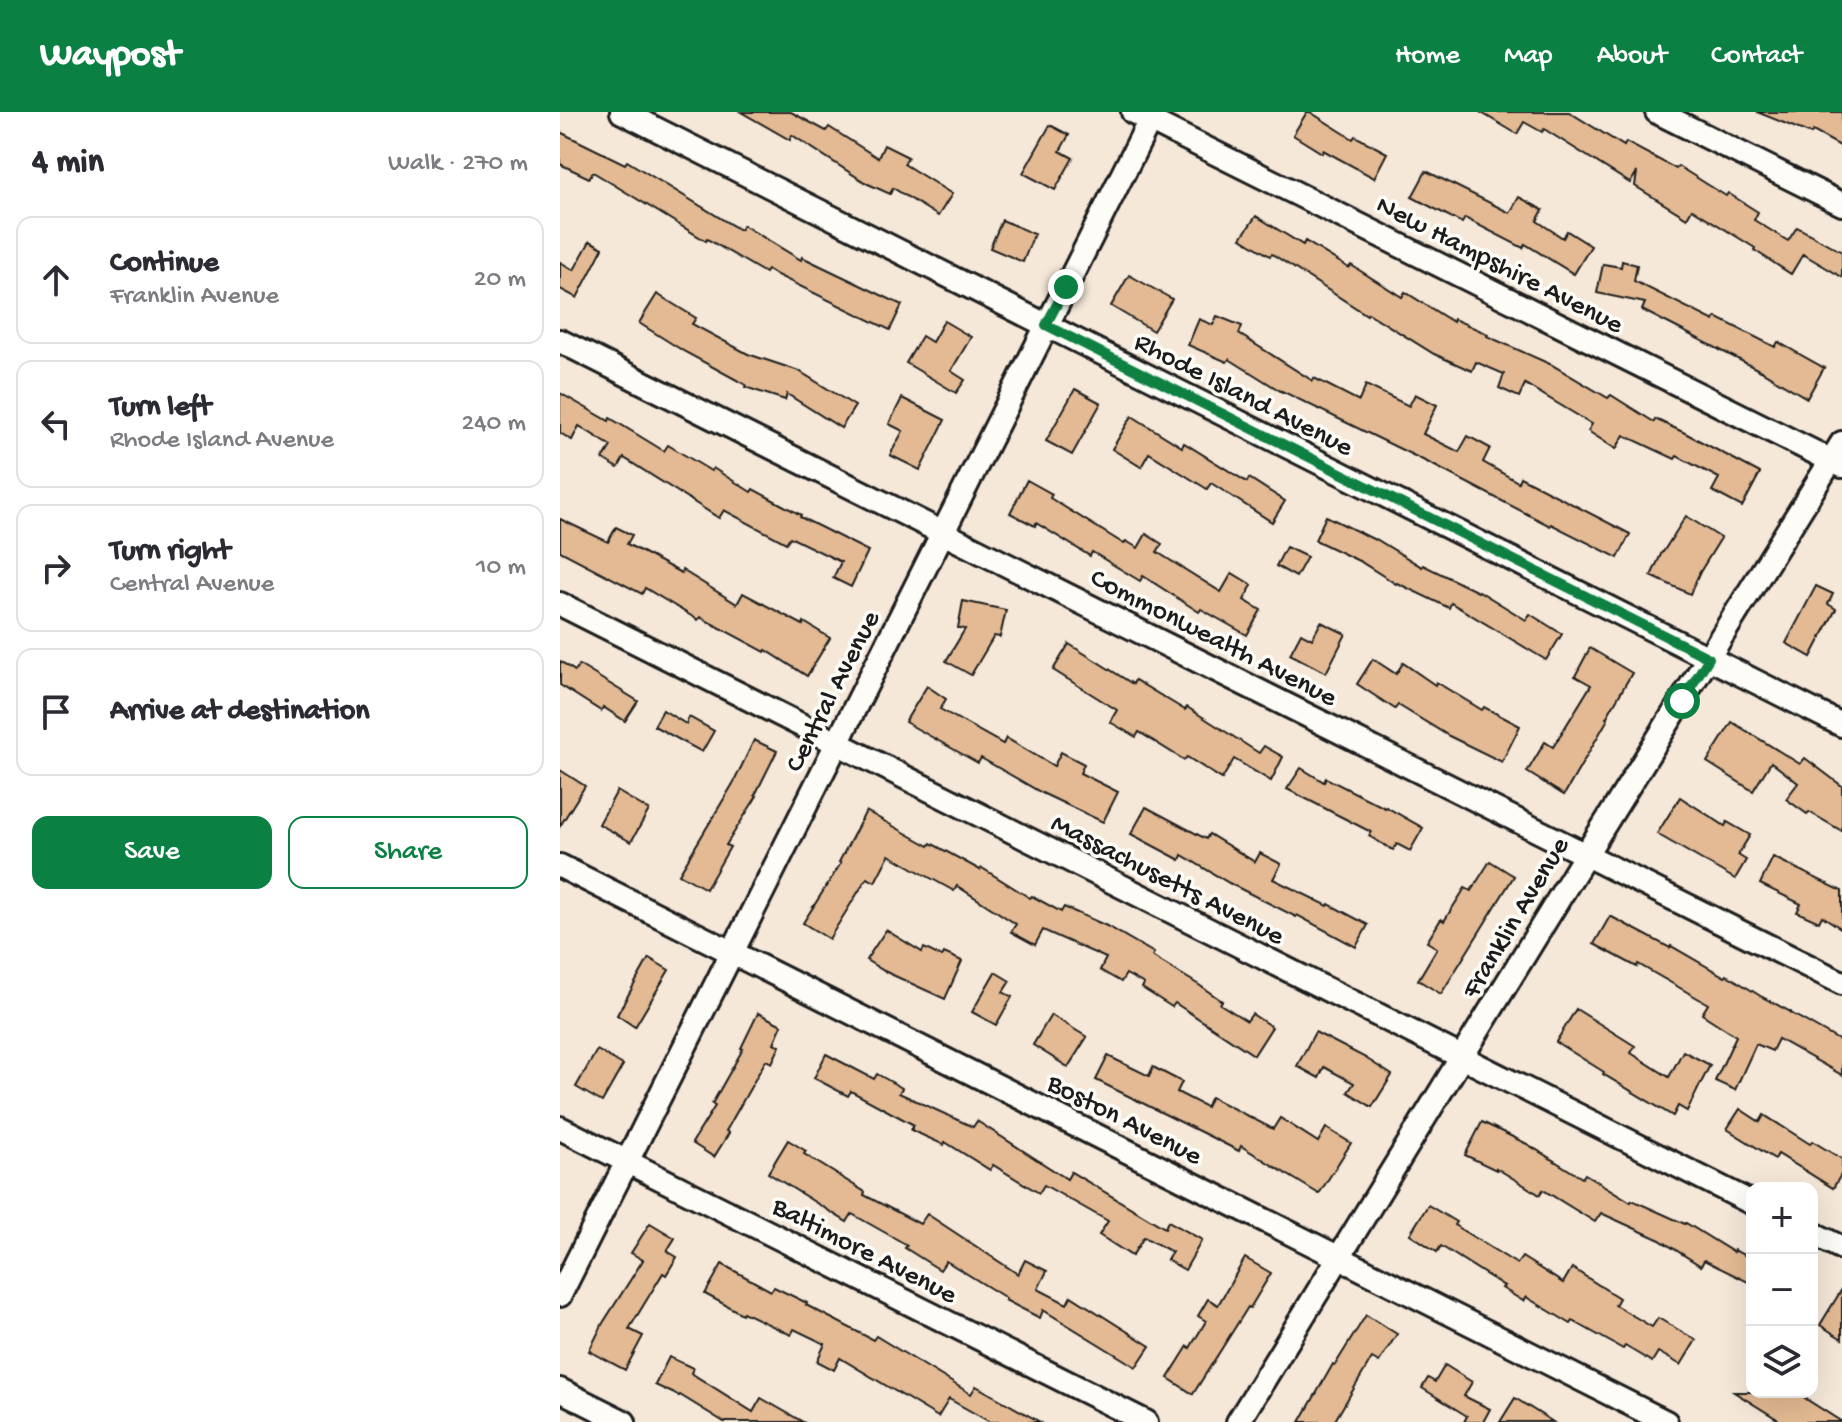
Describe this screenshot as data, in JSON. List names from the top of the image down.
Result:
{
  "streets": {
    "street": [
      "New Hampshire Avenue",
      "Rhode Island Avenue",
      "Commonwealth Avenue",
      "Central Avenue",
      "Massachusetts Avenue",
      "Franklin Avenue",
      "Boston Avenue",
      "Baltimore Avenue"
    ]
  },
  "crossings": [
    ["New Hampshire Avenue", "Central Avenue"],
    ["New Hampshire Avenue", "Franklin Avenue"],
    ["Rhode Island Avenue", "Central Avenue"],
    ["Rhode Island Avenue", "Franklin Avenue"],
    ["Commonwealth Avenue", "Central Avenue"],
    ["Commonwealth Avenue", "Franklin Avenue"],
    ["Central Avenue", "Massachusetts Avenue"],
    ["Central Avenue", "Boston Avenue"],
    ["Central Avenue", "Baltimore Avenue"],
    ["Massachusetts Avenue", "Franklin Avenue"],
    ["Franklin Avenue", "Boston Avenue"]
  ],
  "page": {
    "header": "Waypost",
    "nav": [
      "Home",
      "Map",
      "About",
      "Contact"
    ],
    "heading": ["4 min", "Walk · 270 m"],
    "list": [
      ["Continue", "Franklin Avenue", "20 m"],
      ["Turn left", "Rhode Island Avenue", "240 m"],
      ["Turn right", "Central Avenue", "10 m"],
      "Arrive at destination"
    ],
    "buttons": ["Save", "Share"],
    "map_buttons": ["+", "−"]
  }
}
